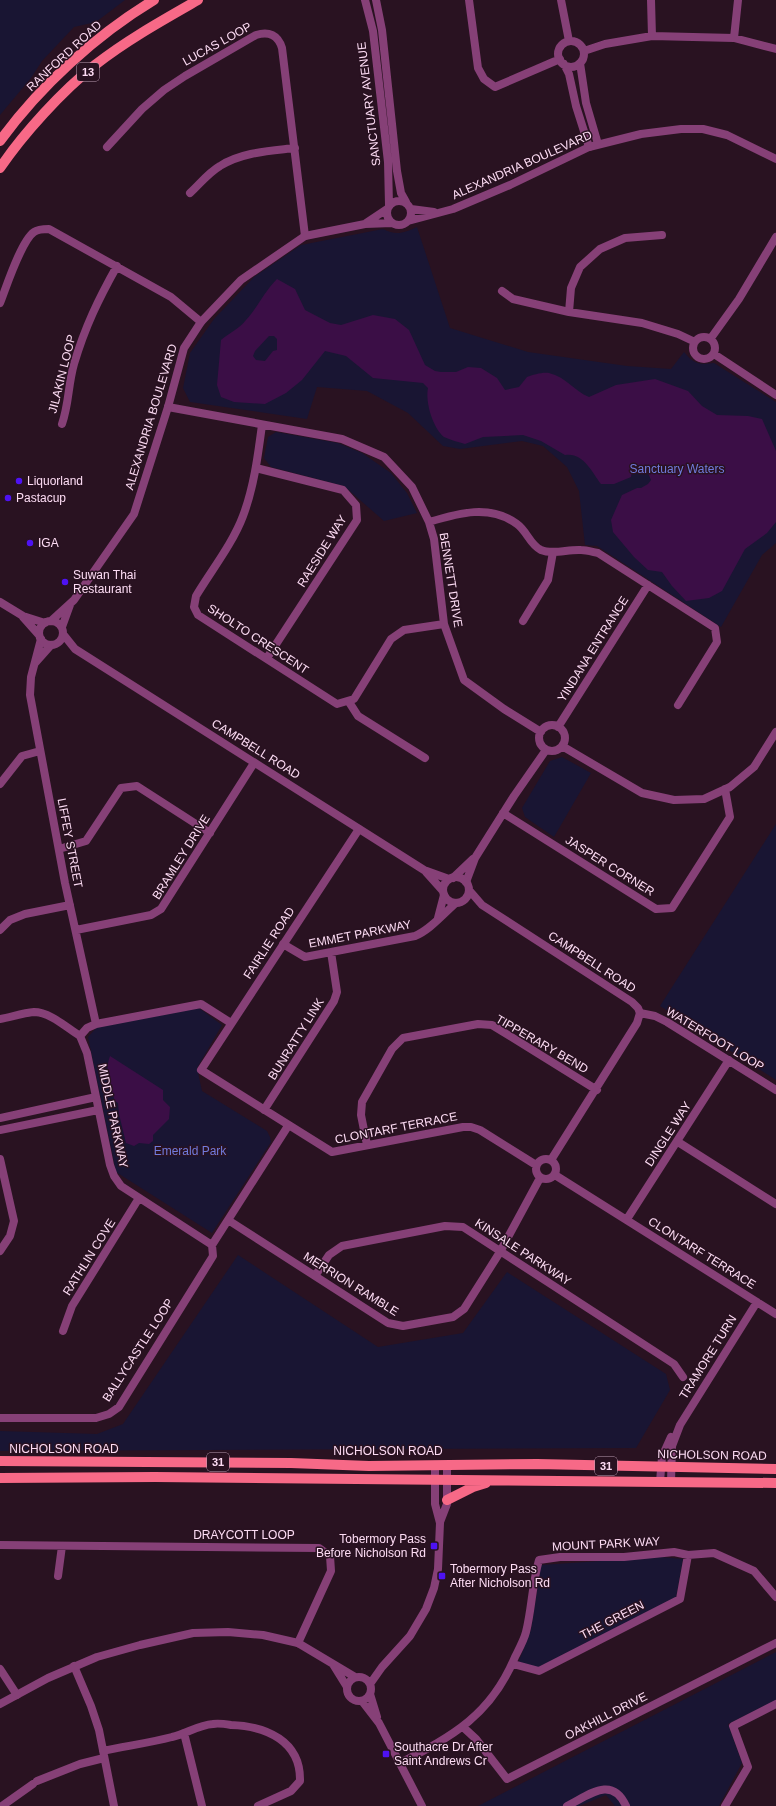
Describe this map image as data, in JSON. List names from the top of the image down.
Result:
{
  "streets": {
    "main road": [
      "RANFORD ROAD",
      "13",
      "NICHOLSON ROAD",
      "31"
    ],
    "street": [
      "LUCAS LOOP",
      "SANCTUARY AVENUE",
      "ALEXANDRIA BOULEVARD",
      "JILAKIN LOOP",
      "RAESIDE WAY",
      "BENNETT DRIVE",
      "SHOLTO CRESCENT",
      "YINDANA ENTRANCE",
      "CAMPBELL ROAD",
      "LIFFEY STREET",
      "BRAMLEY DRIVE",
      "JASPER CORNER",
      "EMMET PARKWAY",
      "FAIRLIE ROAD",
      "BUNRATTY LINK",
      "WATERFOOT LOOP",
      "TIPPERARY BEND",
      "MIDDLE PARKWAY",
      "CLONTARF TERRACE",
      "DINGLE WAY",
      "KINSALE PARKWAY",
      "RATHLIN COVE",
      "MERRION RAMBLE",
      "BALLYCASTLE LOOP",
      "TRAMORE TURN",
      "DRAYCOTT LOOP",
      "MOUNT PARK WAY",
      "THE GREEN",
      "OAKHILL DRIVE"
    ]
  },
  "crossings": [
    ["LUCAS LOOP", "ALEXANDRIA BOULEVARD"],
    ["SANCTUARY AVENUE", "ALEXANDRIA BOULEVARD"],
    ["ALEXANDRIA BOULEVARD", "BENNETT DRIVE"],
    ["ALEXANDRIA BOULEVARD", "CAMPBELL ROAD"],
    ["ALEXANDRIA BOULEVARD", "LIFFEY STREET"],
    ["RAESIDE WAY", "SHOLTO CRESCENT"],
    ["BENNETT DRIVE", "SHOLTO CRESCENT"],
    ["BENNETT DRIVE", "YINDANA ENTRANCE"],
    ["CAMPBELL ROAD", "LIFFEY STREET"],
    ["CAMPBELL ROAD", "BRAMLEY DRIVE"],
    ["CAMPBELL ROAD", "EMMET PARKWAY"],
    ["CAMPBELL ROAD", "FAIRLIE ROAD"],
    ["CAMPBELL ROAD", "WATERFOOT LOOP"],
    ["LIFFEY STREET", "BRAMLEY DRIVE"],
    ["EMMET PARKWAY", "FAIRLIE ROAD"],
    ["EMMET PARKWAY", "BUNRATTY LINK"],
    ["FAIRLIE ROAD", "CLONTARF TERRACE"],
    ["BUNRATTY LINK", "CLONTARF TERRACE"],
    ["WATERFOOT LOOP", "DINGLE WAY"],
    ["TIPPERARY BEND", "CLONTARF TERRACE"],
    ["MIDDLE PARKWAY", "RATHLIN COVE"],
    ["MIDDLE PARKWAY", "BALLYCASTLE LOOP"],
    ["CLONTARF TERRACE", "DINGLE WAY"],
    ["CLONTARF TERRACE", "MERRION RAMBLE"],
    ["CLONTARF TERRACE", "TRAMORE TURN"],
    ["KINSALE PARKWAY", "MERRION RAMBLE"],
    ["TRAMORE TURN", "NICHOLSON ROAD"],
    ["TRAMORE TURN", "31"],
    ["MOUNT PARK WAY", "THE GREEN"],
    ["MOUNT PARK WAY", "OAKHILL DRIVE"]
  ],
  "parks": ["Sanctuary Waters", "Emerald Park"],
  "places": {
    "other": [
      "Liquorland",
      "Pastacup",
      "IGA",
      "Suwan Thai Restaurant"
    ],
    "transit": ["Tobermory Pass Before Nicholson Rd", "Tobermory Pass After Nicholson Rd", "Southacre Dr After Saint Andrews Cr"]
  }
}
